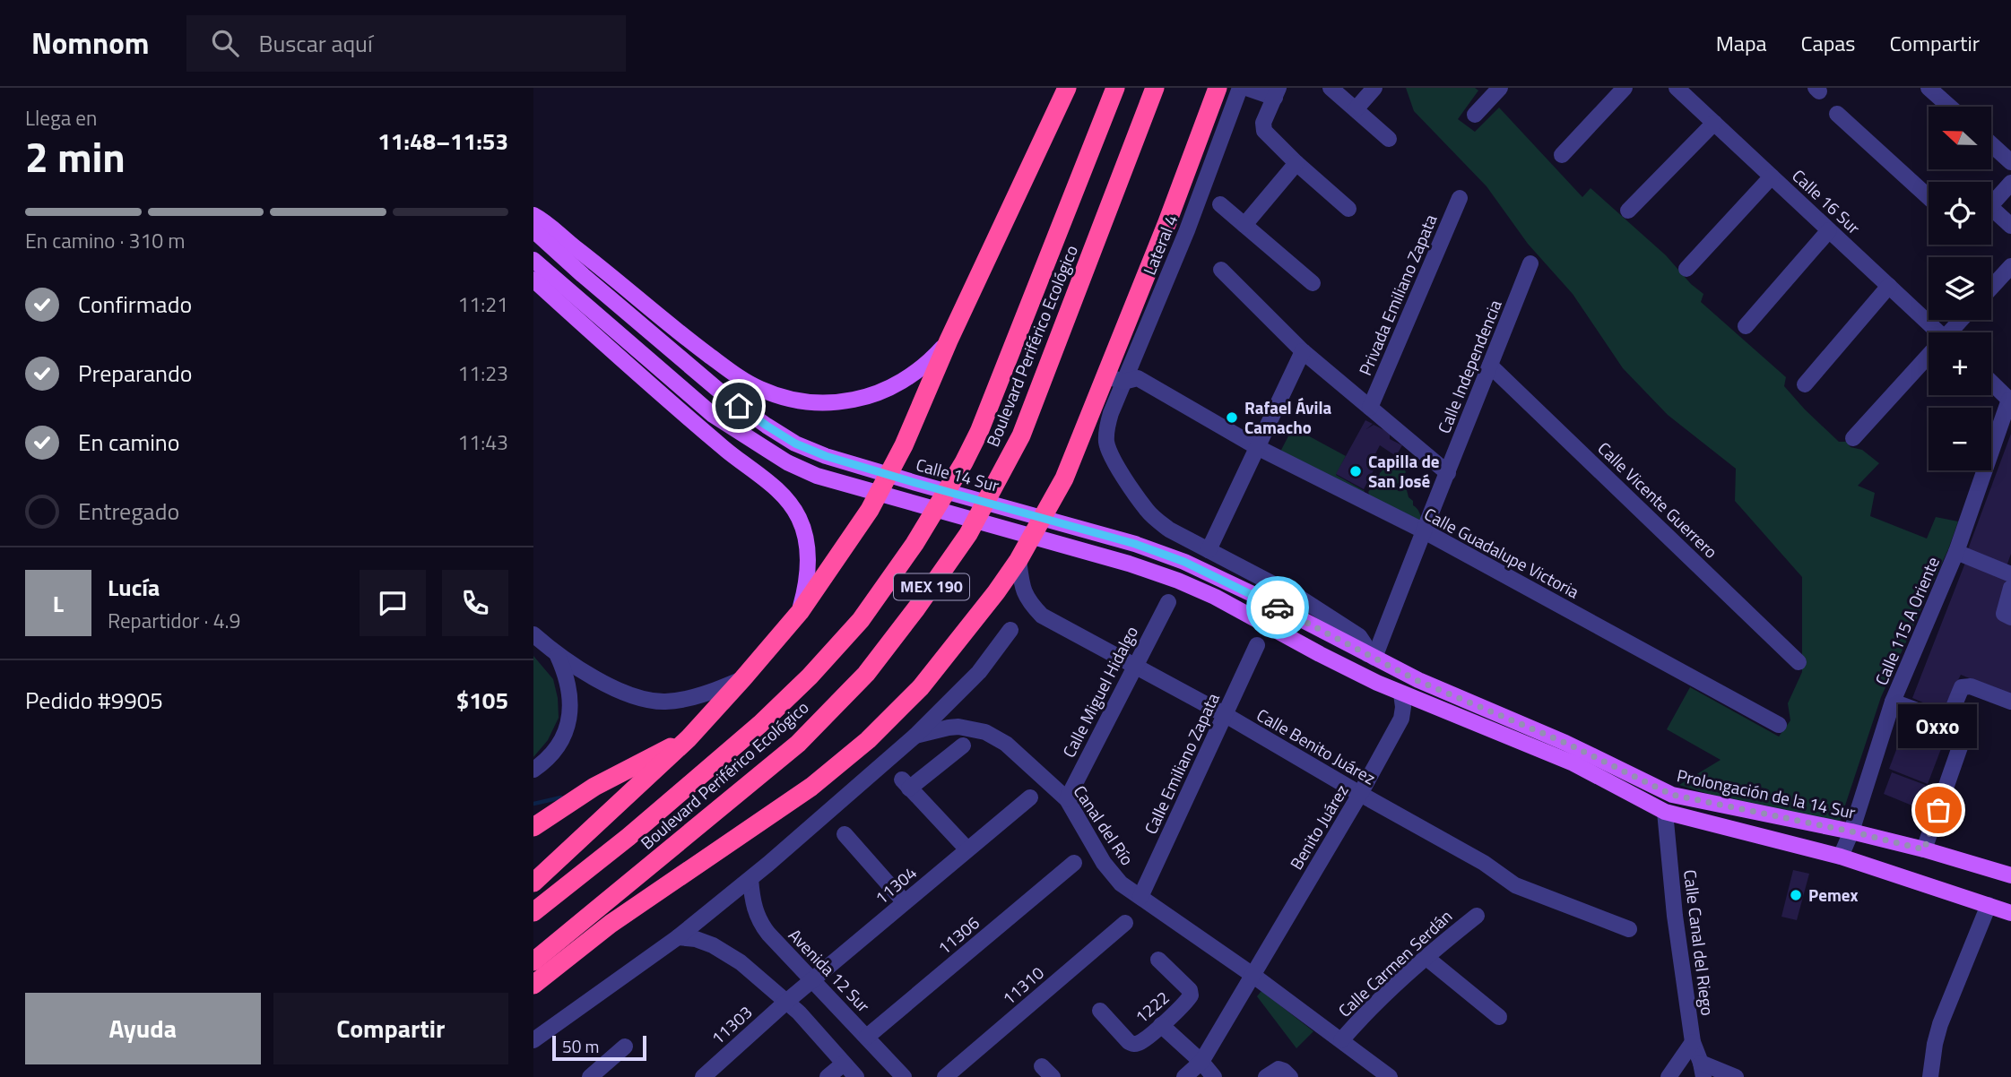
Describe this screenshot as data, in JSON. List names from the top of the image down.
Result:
{
  "streets": {
    "highway": ["Boulevard Periférico Ecológico", "MEX 190"],
    "main road": ["Calle 14 Sur", "Prolongación de la 14 Sur"],
    "street": [
      "Calle 16 Sur",
      "Lateral 4",
      "Privada Emiliano Zapata",
      "Calle Independencia",
      "Calle Vicente Guerrero",
      "Calle Guadalupe Victoria",
      "Calle 115 A Oriente",
      "Calle Miguel Hidalgo",
      "Calle Benito Juárez",
      "Calle Emiliano Zapata",
      "Canal del Río",
      "Benito Juárez",
      "11304",
      "11306",
      "Calle Canal del Riego",
      "Calle Carmen Serdán",
      "Avenida 12 Sur",
      "11310",
      "1222",
      "11303"
    ]
  },
  "crossings": [
    ["Lateral 4", "Calle Independencia"],
    ["Lateral 4", "Calle 14 Sur"],
    ["Lateral 4", "Calle Guadalupe Victoria"],
    ["Calle Independencia", "Calle 14 Sur"],
    ["Calle Independencia", "Calle Vicente Guerrero"],
    ["Calle Independencia", "Calle Guadalupe Victoria"],
    ["Calle 14 Sur", "Prolongación de la 14 Sur"],
    ["Calle 115 A Oriente", "Prolongación de la 14 Sur"],
    ["Calle Miguel Hidalgo", "Calle Benito Juárez"],
    ["Calle Miguel Hidalgo", "Canal del Río"],
    ["Calle Benito Juárez", "Calle Emiliano Zapata"],
    ["Calle Benito Juárez", "Benito Juárez"],
    ["Calle Emiliano Zapata", "Canal del Río"],
    ["Canal del Río", "Benito Juárez"],
    ["Canal del Río", "Calle Carmen Serdán"],
    ["11304", "Avenida 12 Sur"],
    ["11304", "11303"],
    ["11306", "Avenida 12 Sur"]
  ],
  "places": [
    "Rafael Ávila Camacho",
    "Capilla de San José",
    "Oxxo",
    "Pemex"
  ],
  "scale_bar": "50 m",
  "north": "left",
  "page": {
    "header": "Nomnom",
    "search": "Buscar aquí",
    "nav": ["Mapa", "Capas", "Compartir"],
    "heading": ["2 min", "Llega en", "11:48–11:53"],
    "panel": [
      "Lucía",
      "Repartidor · 4.9",
      "Pedido #9905",
      "$105"
    ],
    "map_buttons": ["+", "−"],
    "bar": "En camino · 310 m",
    "list": [
      ["Confirmado", "11:21"],
      ["Preparando", "11:23"],
      ["En camino", "11:43"],
      "Entregado"
    ],
    "round": "L",
    "bubble": "Oxxo",
    "buttons": ["Ayuda", "Compartir"],
    "scale": "50 m"
  }
}
